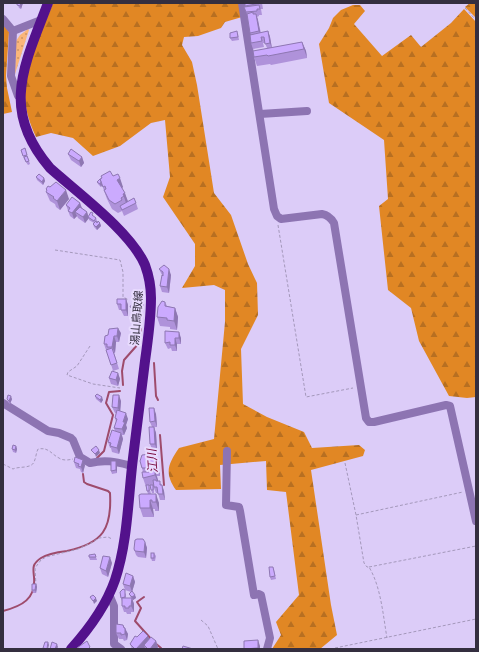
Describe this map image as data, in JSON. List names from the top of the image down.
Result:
{
  "streets": {
    "main road": ["湯山鳥取線"]
  },
  "water": ["江川"]
}
